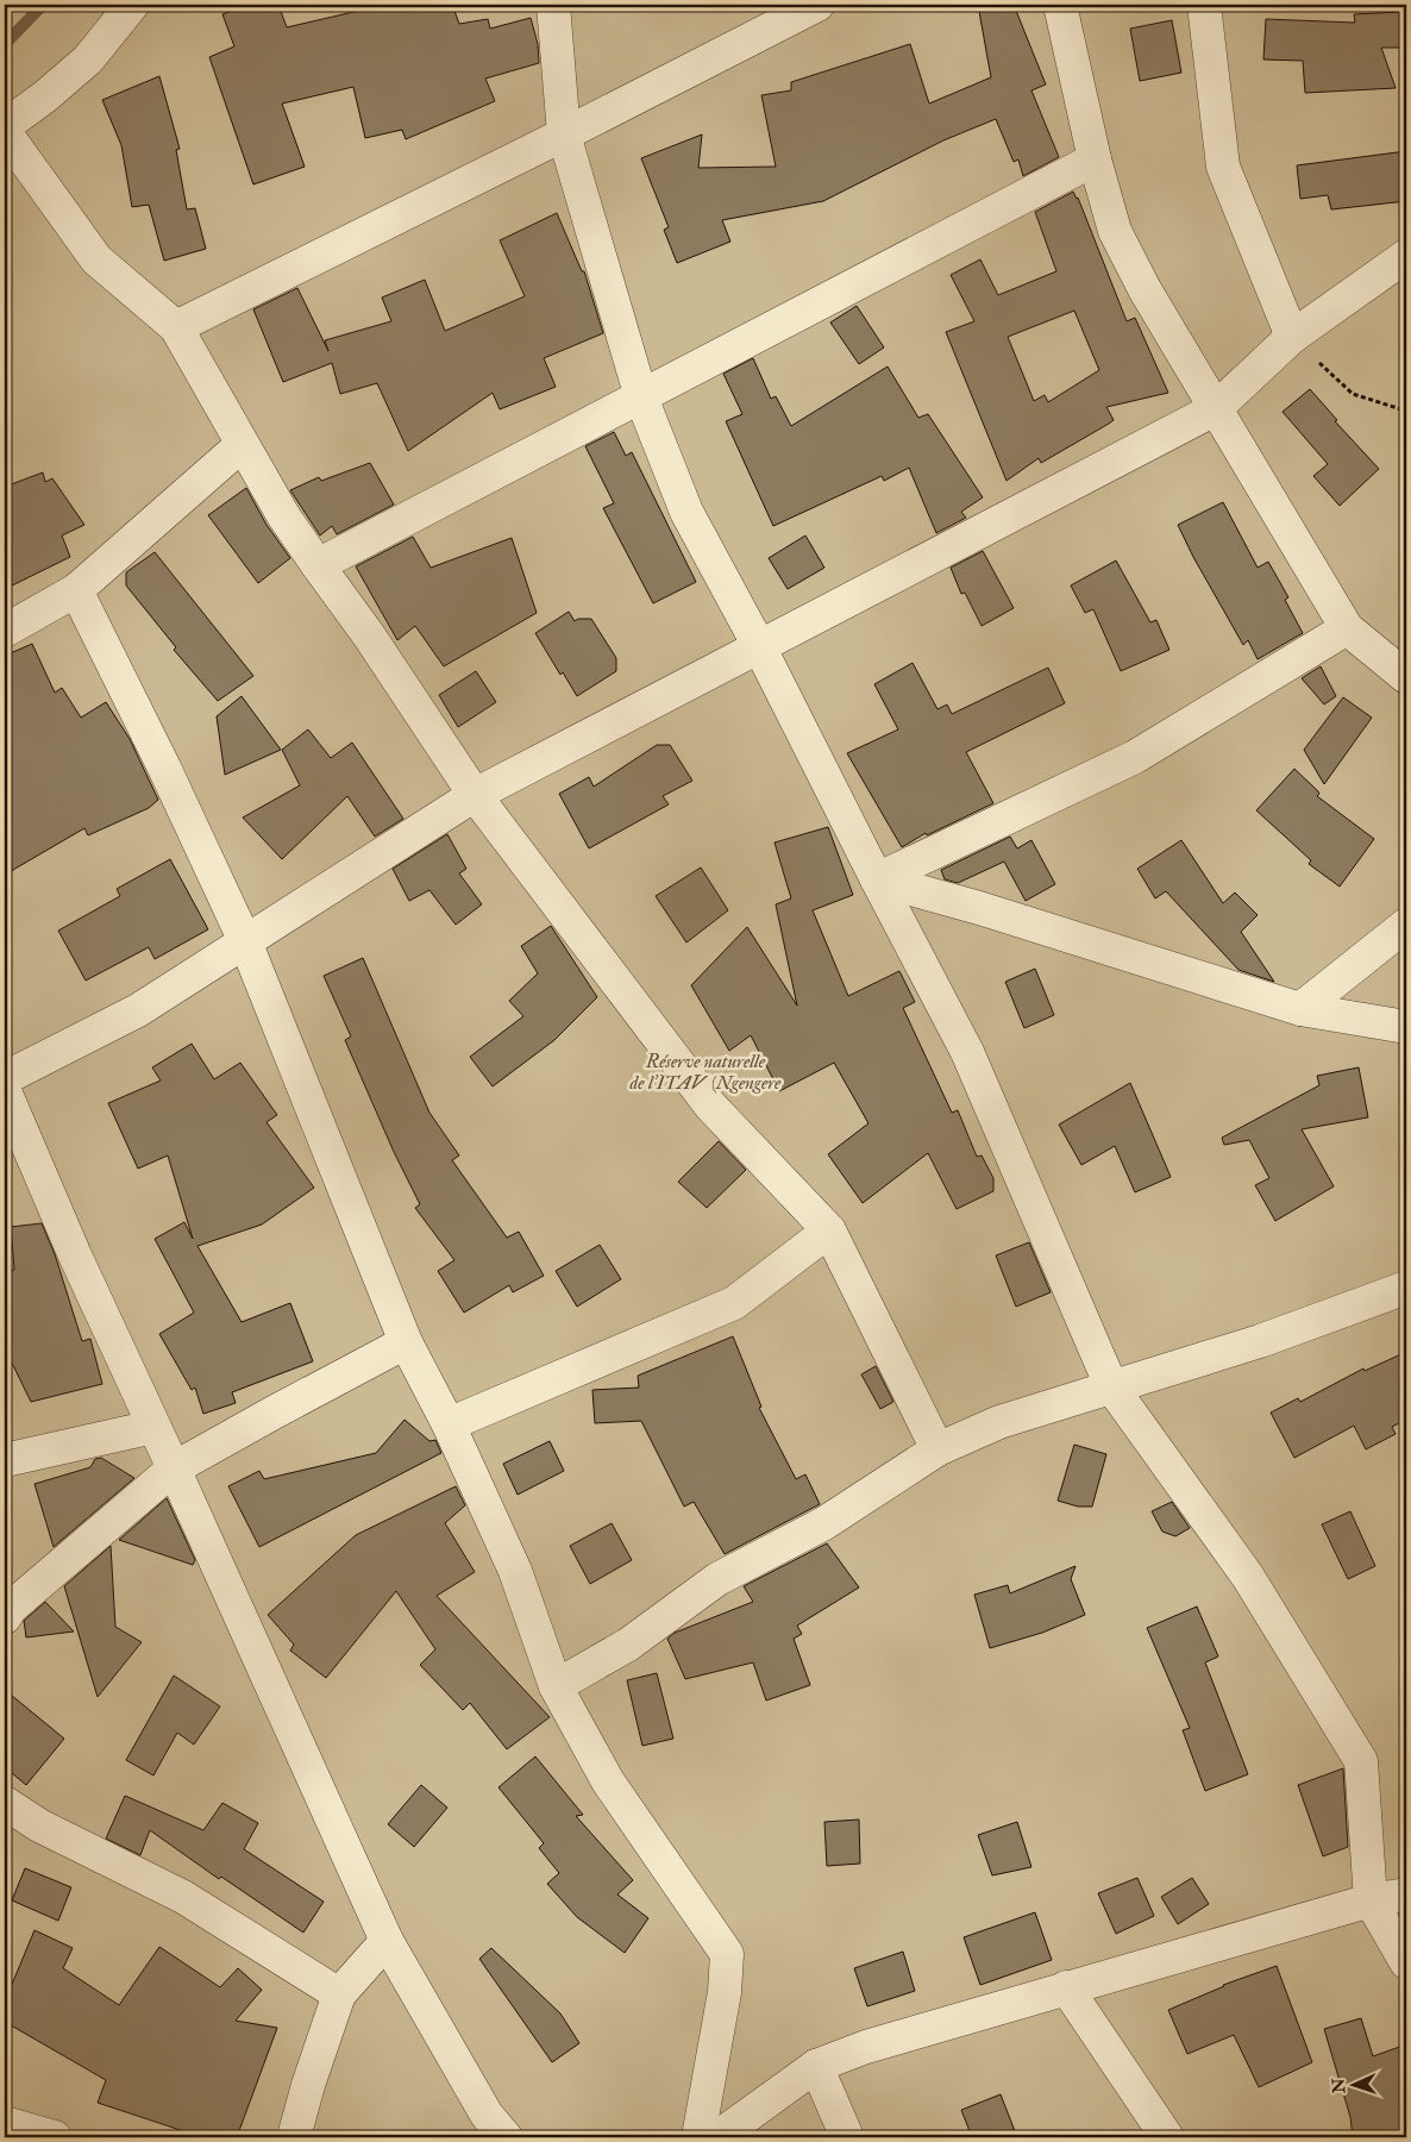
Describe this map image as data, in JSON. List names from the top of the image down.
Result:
{
  "parks": ["Réserve naturelle de l'ITAV (Ngengere"],
  "north": "left"
}
